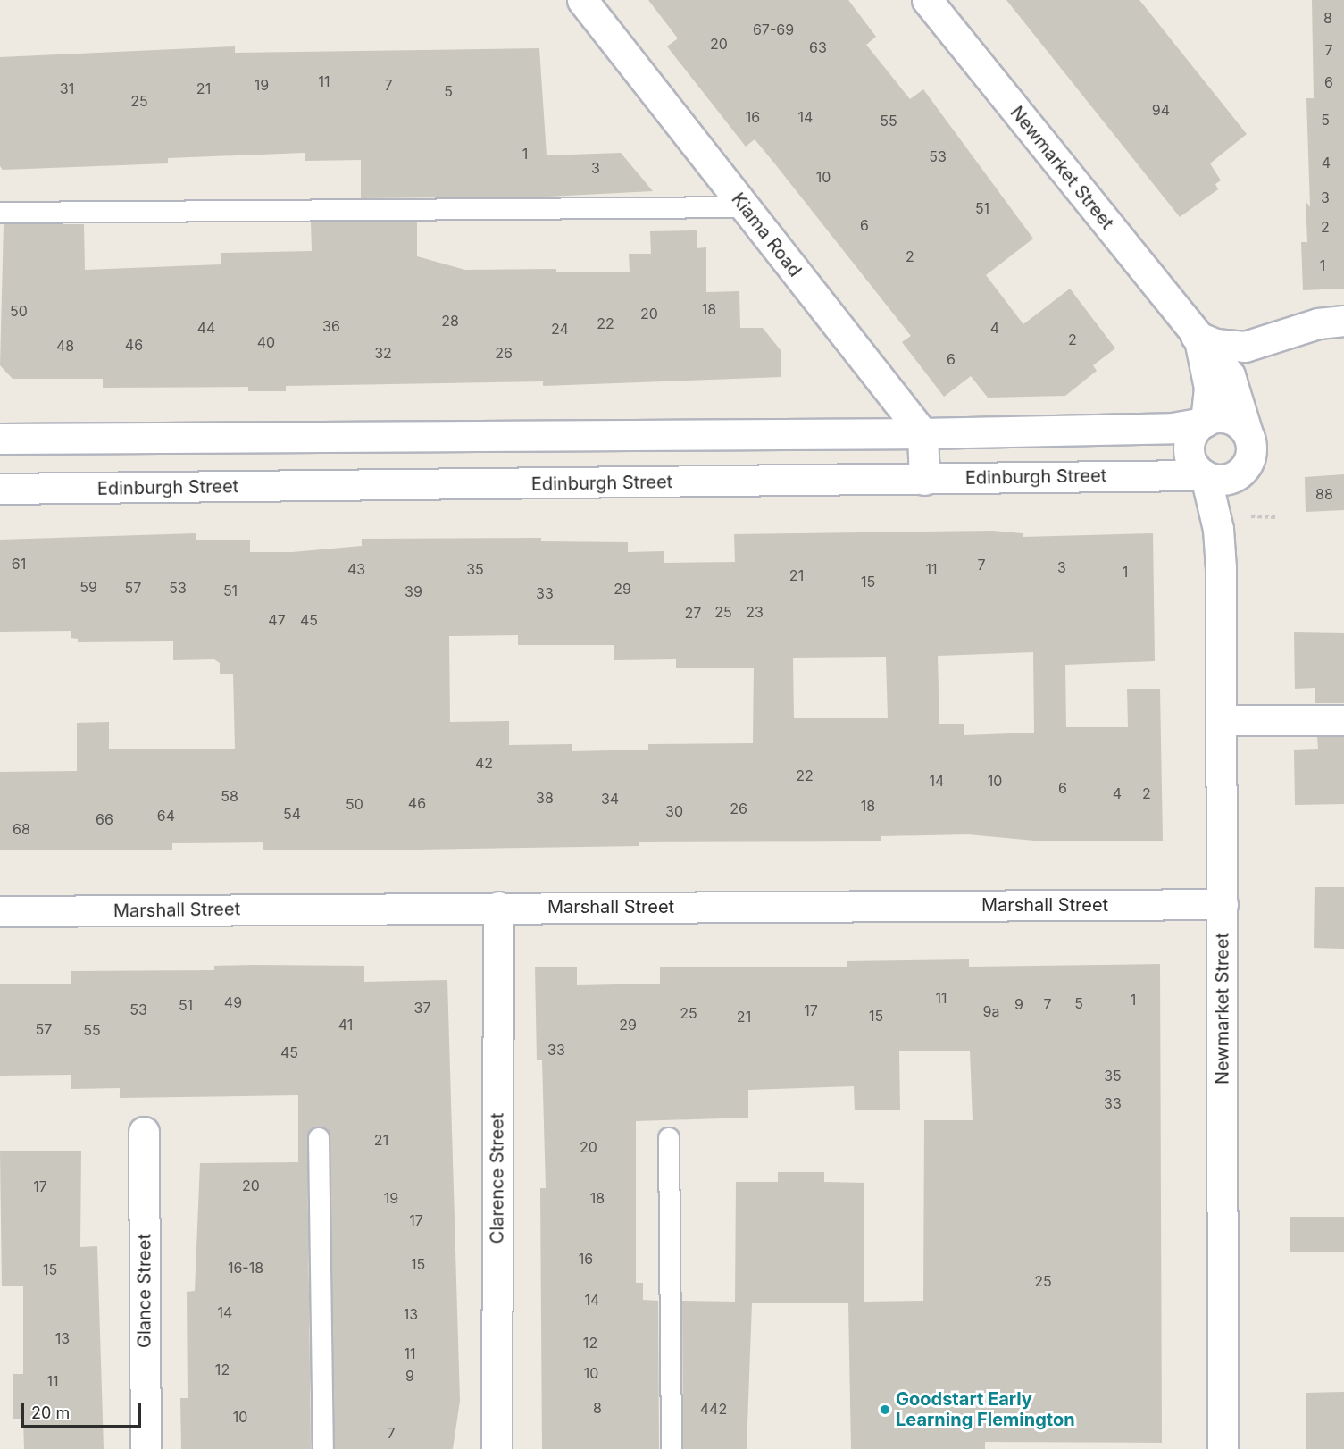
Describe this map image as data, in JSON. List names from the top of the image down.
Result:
{
  "streets": {
    "street": [
      "Newmarket Street",
      "Kiama Road",
      "Edinburgh Street",
      "Marshall Street",
      "Clarence Street",
      "Glance Street"
    ]
  },
  "crossings": [
    ["Newmarket Street", "Edinburgh Street"],
    ["Newmarket Street", "Marshall Street"],
    ["Marshall Street", "Clarence Street"]
  ],
  "places": ["Goodstart Early Learning Flemington"],
  "house_numbers": [
    "8",
    "67-69",
    "20",
    "63",
    "7",
    "11",
    "6",
    "19",
    "7",
    "31",
    "21",
    "5",
    "25",
    "94",
    "16",
    "14",
    "5",
    "55",
    "1",
    "53",
    "4",
    "3",
    "10",
    "3",
    "51",
    "6",
    "2",
    "2",
    "1",
    "18",
    "50",
    "20",
    "28",
    "22",
    "36",
    "44",
    "4",
    "24",
    "2",
    "40",
    "46",
    "48",
    "32",
    "26",
    "6",
    "88",
    "61",
    "7",
    "3",
    "43",
    "35",
    "11",
    "1",
    "21",
    "15",
    "59",
    "57",
    "53",
    "29",
    "51",
    "39",
    "33",
    "25",
    "23",
    "27",
    "47",
    "45",
    "42",
    "22",
    "14",
    "10",
    "6",
    "4",
    "2",
    "58",
    "38",
    "34",
    "46",
    "50",
    "18",
    "26",
    "30",
    "54",
    "64",
    "66",
    "68",
    "11",
    "1",
    "49",
    "5",
    "9",
    "7",
    "51",
    "37",
    "53",
    "17",
    "9a",
    "25",
    "15",
    "21",
    "41",
    "29",
    "57",
    "55",
    "33",
    "45",
    "35",
    "33",
    "21",
    "20",
    "20",
    "17",
    "19",
    "18",
    "17",
    "16",
    "15",
    "16-18",
    "15",
    "25",
    "14",
    "14",
    "13",
    "13",
    "12",
    "11",
    "12",
    "10",
    "9",
    "11",
    "8",
    "442",
    "10",
    "7"
  ],
  "scale_bar": "20 m"
}
